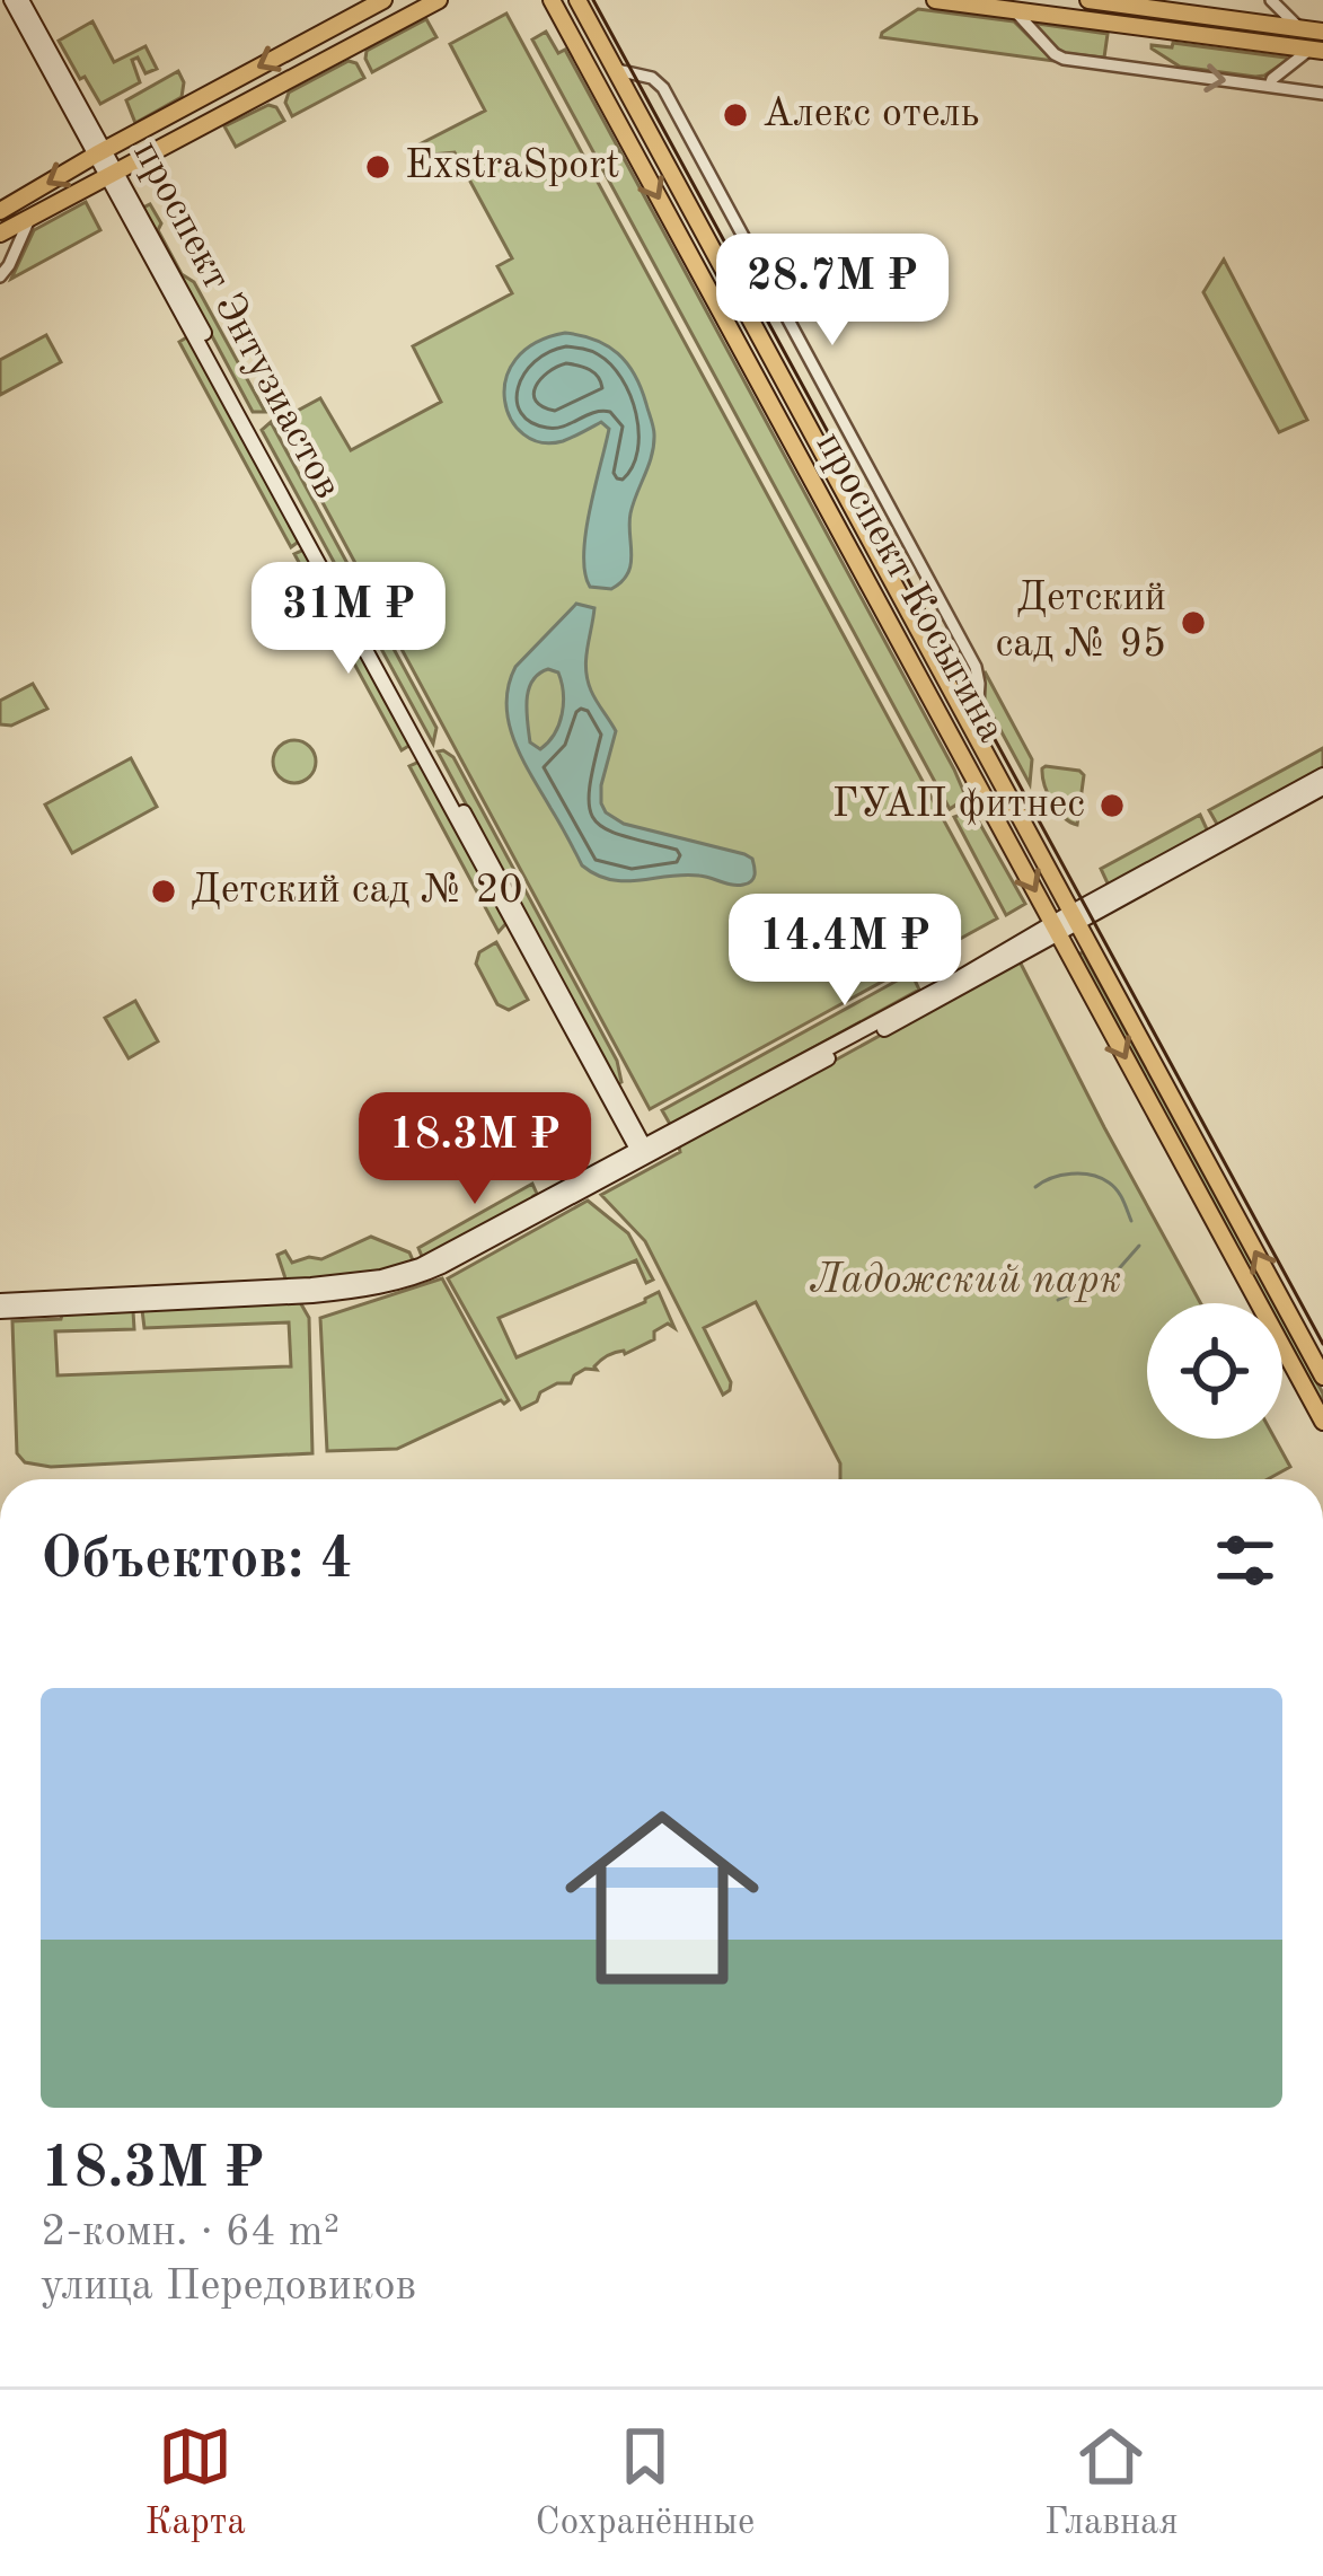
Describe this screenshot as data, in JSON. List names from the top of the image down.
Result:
{
  "streets": {
    "main road": ["проспект Косыгина"],
    "street": ["проспект Энтузиастов"]
  },
  "parks": ["Ладожский парк"],
  "places": [
    "Алекс отель",
    "ExstraSport",
    "Детский сад № 95",
    "ГУАП фитнес",
    "Детский сад № 20"
  ],
  "page": {
    "price": [
      "28.7M ₽",
      "31M ₽",
      "14.4M ₽",
      "18.3M ₽"
    ],
    "heading": "Объектов: 4",
    "list": [
      {
        "name": "18.3M ₽",
        "note": "2-комн. · 64 m² · улица Передовиков"
      }
    ],
    "tabs": ["Карта", "Сохранённые", "Главная"]
  }
}
